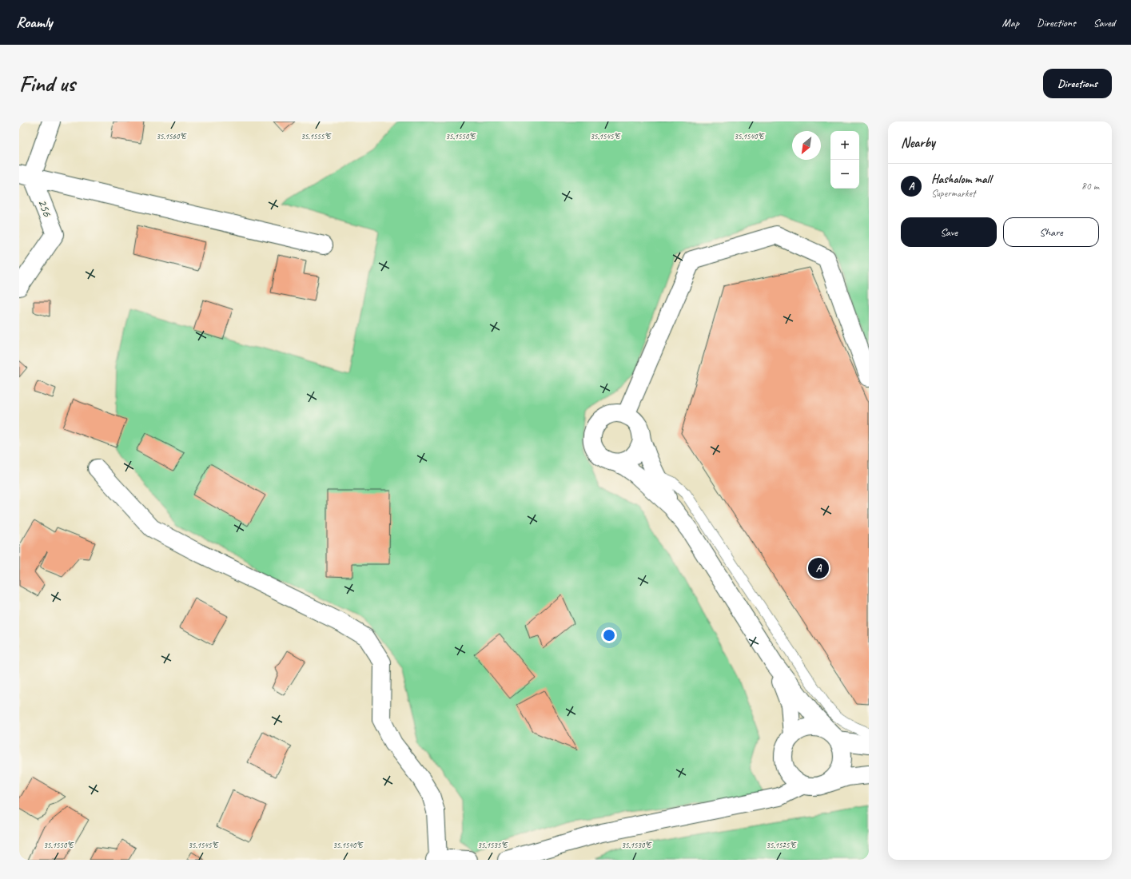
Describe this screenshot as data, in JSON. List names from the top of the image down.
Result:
{
  "streets": {
    "street": ["256"]
  },
  "north": "bottom left",
  "page": {
    "header": "Roamly",
    "nav": ["Map", "Directions", "Saved"],
    "buttons": [
      "Directions",
      ["Save", "Share"]
    ],
    "title": "Find us",
    "heading": "Nearby",
    "map_buttons": ["+", "−"],
    "list": [
      {
        "mark": "A",
        "name": "Hashalom mall",
        "note": "Supermarket",
        "value": "80 m"
      }
    ],
    "pins": "A"
  },
  "coordinates": [
    "35.1560°E",
    "35.1555°E",
    "35.1550°E",
    "35.1545°E",
    "35.1540°E",
    "35.1535°E",
    "35.1530°E",
    "35.1525°E"
  ]
}
